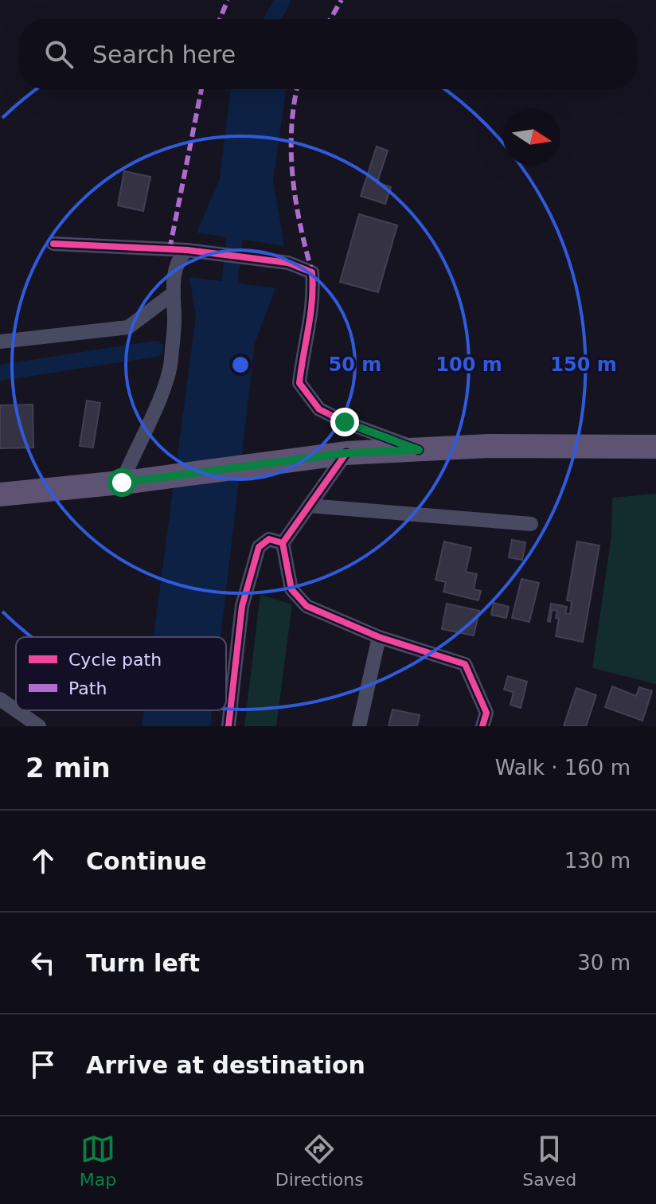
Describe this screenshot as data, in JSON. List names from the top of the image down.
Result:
{
  "legend": ["Cycle path", "Path"],
  "north": "right",
  "page": {
    "search": "Search here",
    "heading": ["2 min", "Walk · 160 m"],
    "list": [
      ["Continue", "130 m"],
      ["Turn left", "30 m"],
      "Arrive at destination"
    ],
    "nav": ["Map", "Directions", "Saved"]
  },
  "rings": ["50 m", "100 m", "150 m"]
}
